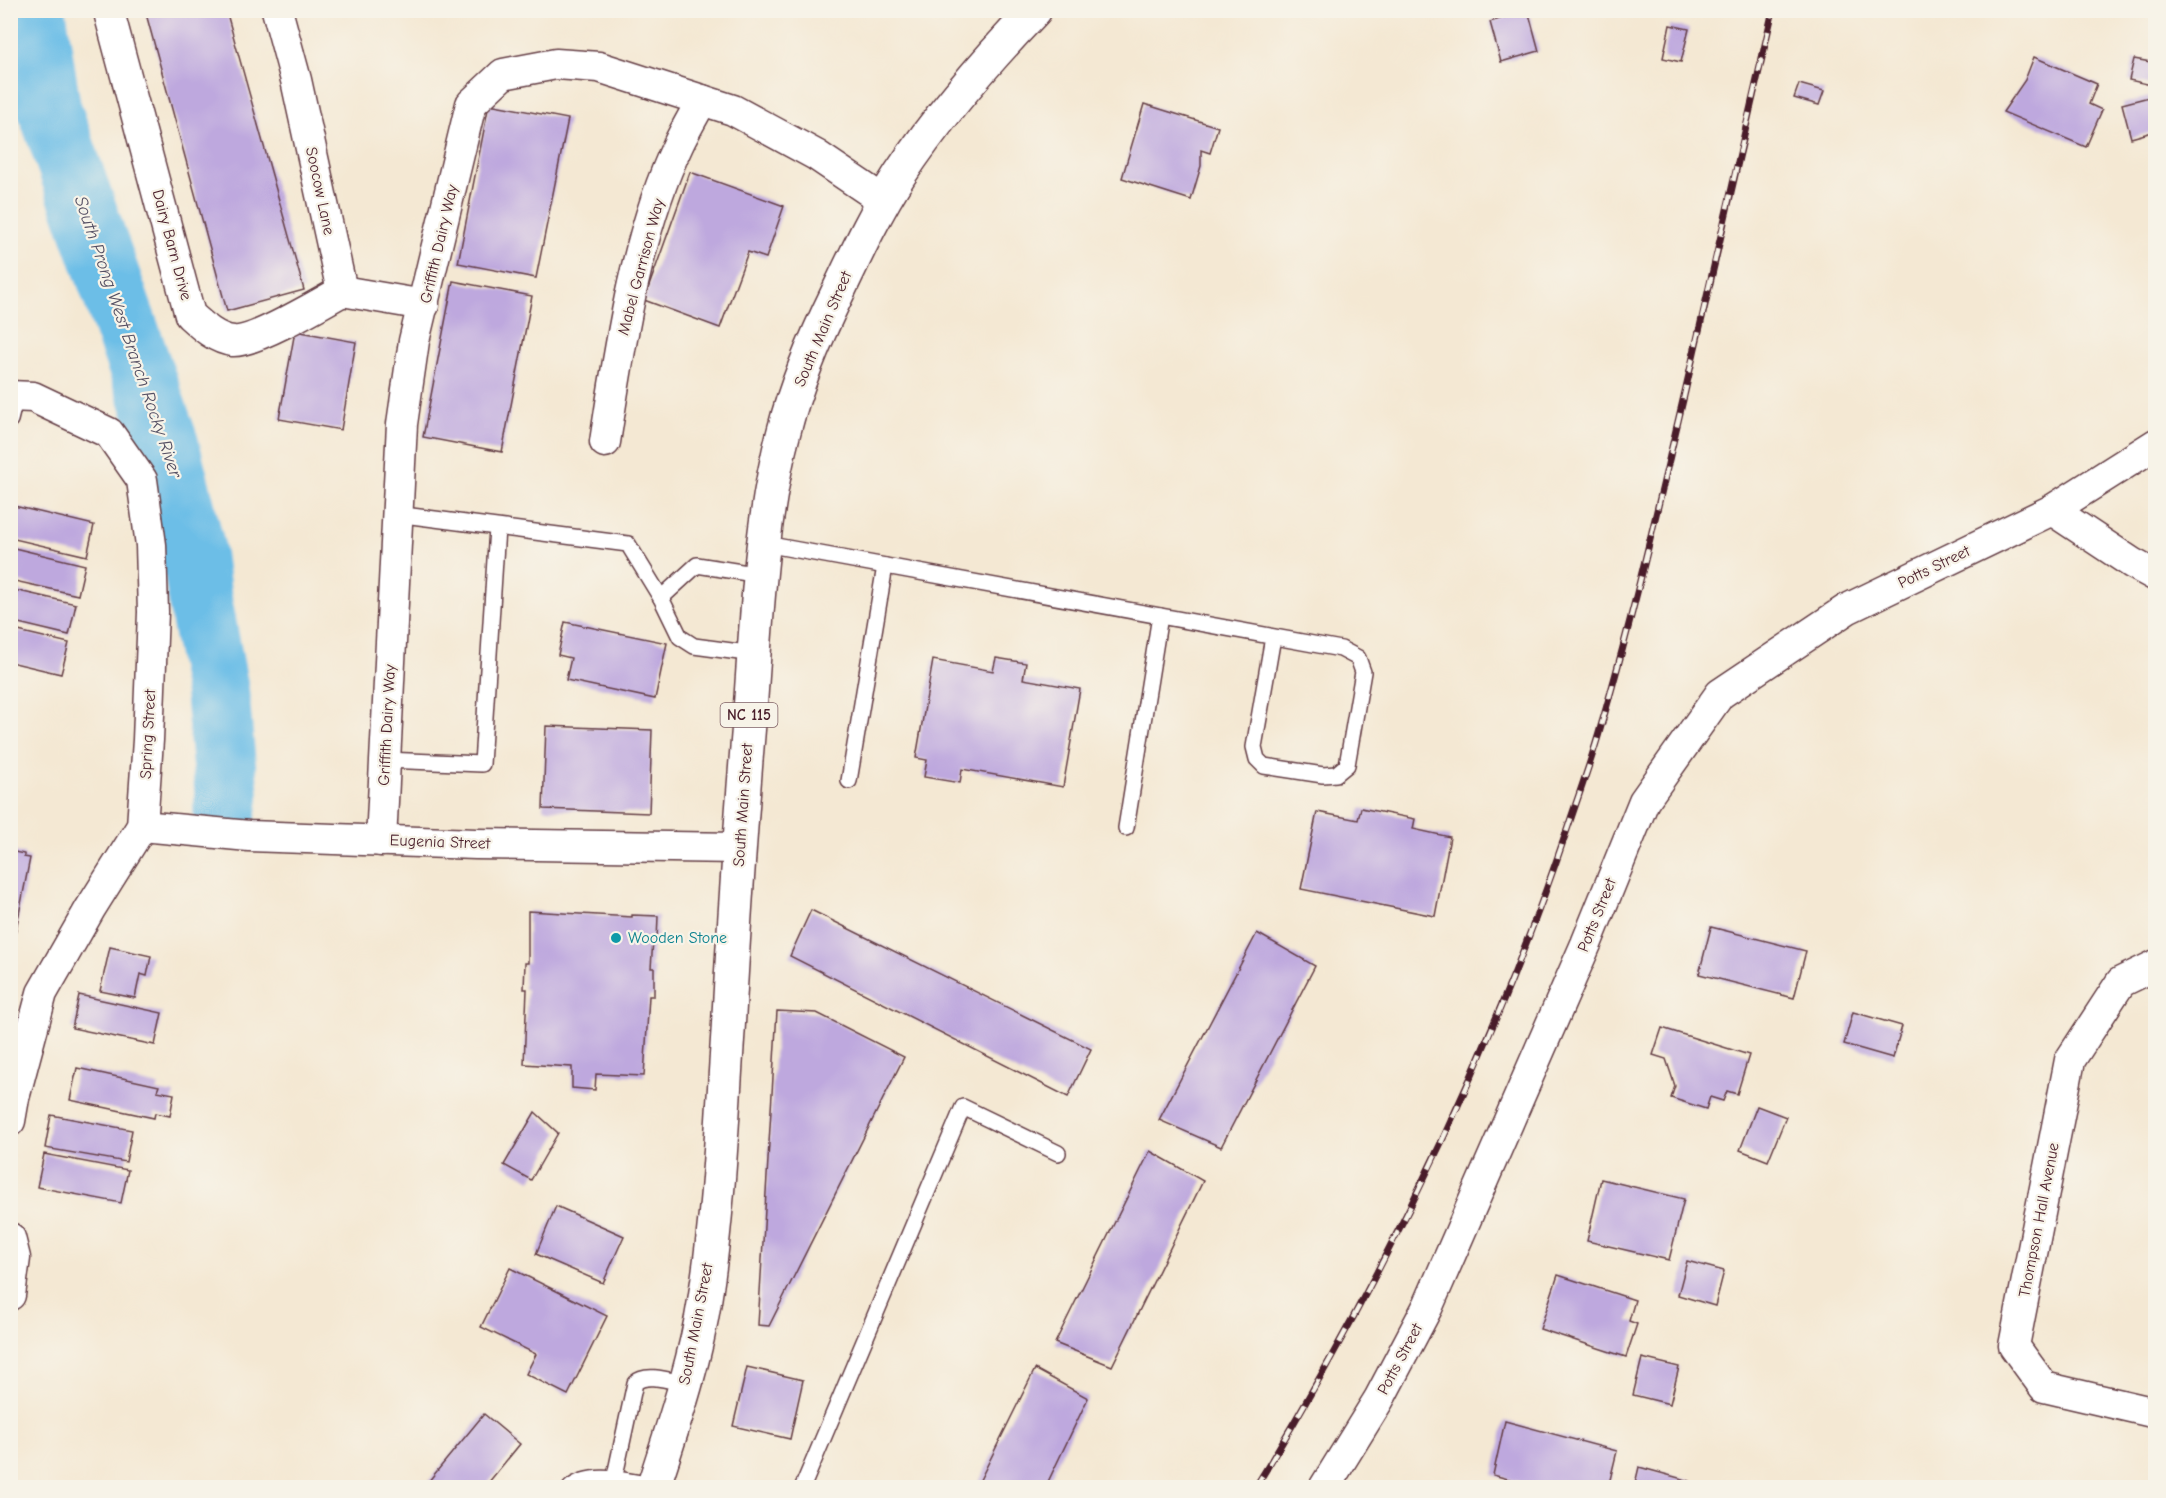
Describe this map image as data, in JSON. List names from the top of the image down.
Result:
{
  "streets": {
    "main road": ["South Main Street", "NC 115"],
    "street": [
      "Soocow Lane",
      "Griffith Dairy Way",
      "Dairy Barn Drive",
      "Mabel Garrison Way",
      "Potts Street",
      "Spring Street",
      "Eugenia Street",
      "Thompson Hall Avenue"
    ]
  },
  "crossings": [
    ["Soocow Lane", "Dairy Barn Drive"],
    ["Griffith Dairy Way", "Mabel Garrison Way"],
    ["Griffith Dairy Way", "South Main Street"],
    ["Griffith Dairy Way", "Eugenia Street"],
    ["South Main Street", "Eugenia Street"],
    ["Spring Street", "Eugenia Street"]
  ],
  "water": ["South Prong West Branch Rocky River"],
  "places": ["Wooden Stone"]
}
